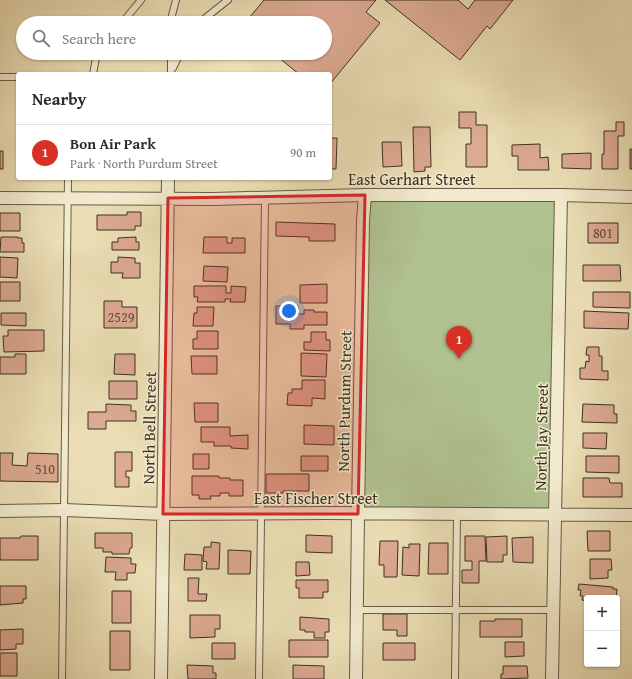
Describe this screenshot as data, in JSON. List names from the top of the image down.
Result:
{
  "streets": {
    "street": [
      "East Gerhart Street",
      "North Purdum Street",
      "North Bell Street",
      "North Jay Street",
      "East Fischer Street"
    ]
  },
  "crossings": [
    ["East Gerhart Street", "North Purdum Street"],
    ["East Gerhart Street", "North Bell Street"],
    ["East Gerhart Street", "North Jay Street"],
    ["North Purdum Street", "East Fischer Street"],
    ["North Bell Street", "East Fischer Street"],
    ["North Jay Street", "East Fischer Street"]
  ],
  "house_numbers": ["801", "2529", "510"],
  "page": {
    "search": "Search here",
    "heading": "Nearby",
    "list": [
      {
        "mark": "1",
        "name": "Bon Air Park",
        "note": "Park · North Purdum Street",
        "value": "90 m"
      }
    ],
    "pins": "1",
    "map_buttons": ["+", "−"]
  }
}
